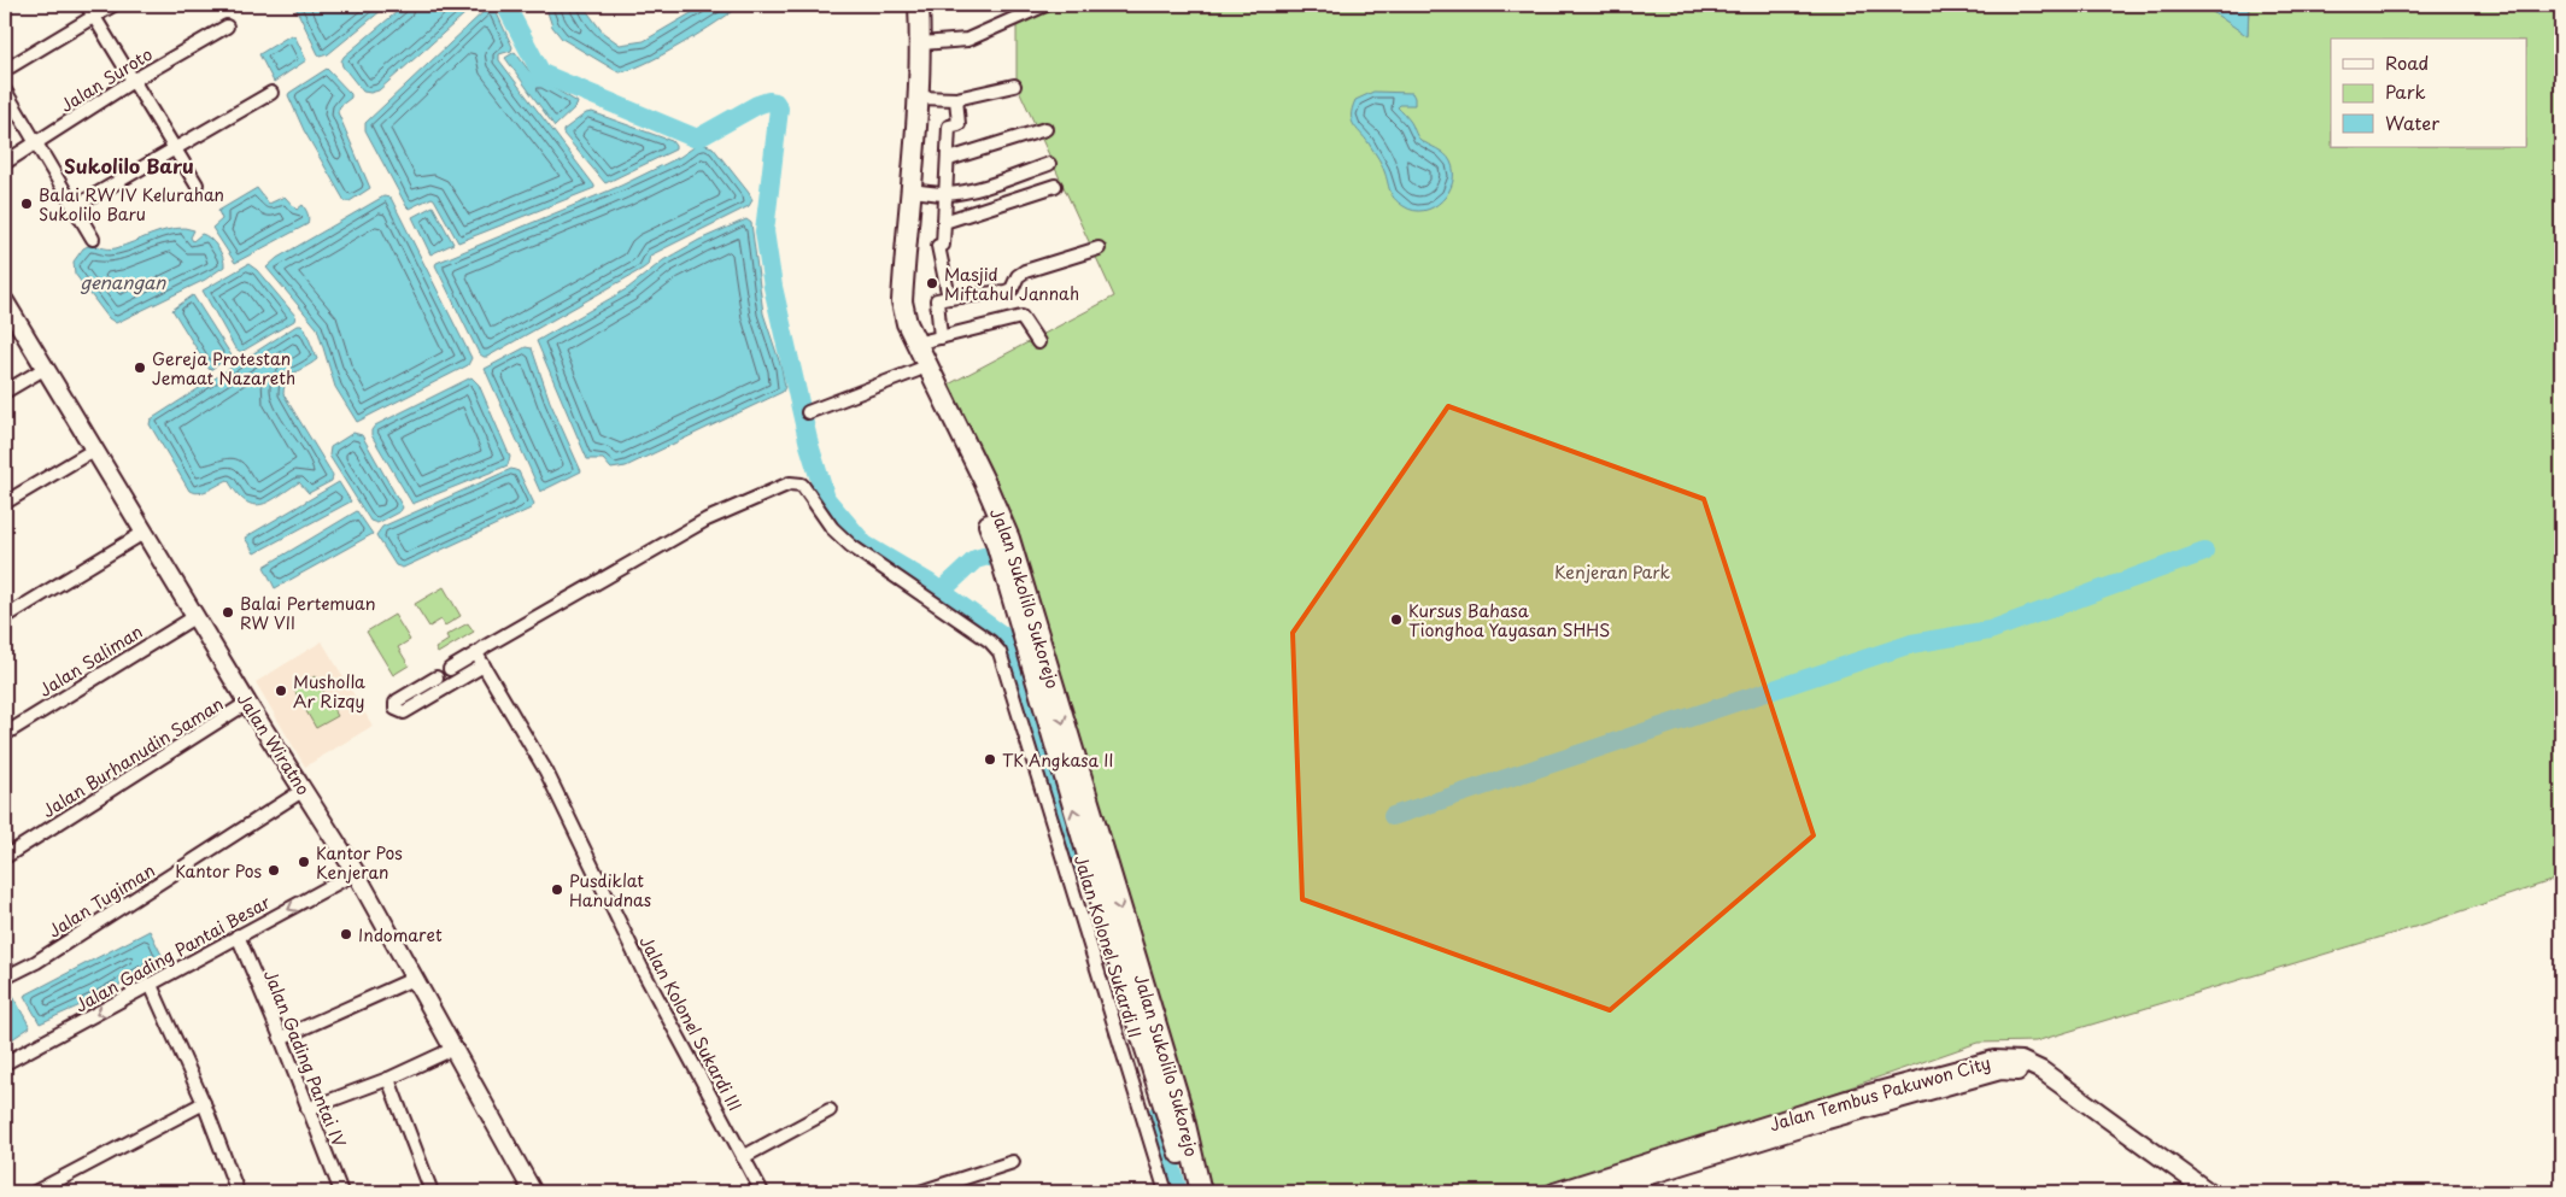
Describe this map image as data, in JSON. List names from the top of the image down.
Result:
{
  "streets": {
    "main road": ["Jalan Sukolilo Sukorejo"],
    "street": [
      "Jalan Suroto",
      "Jalan Saliman",
      "Jalan Wiratno",
      "Jalan Burhanudin Saman",
      "Jalan Tugiman",
      "Jalan Kolonel Sukardi II",
      "Jalan Gading Pantai Besar",
      "Jalan Kolonel Sukardi III",
      "Jalan Gading Pantai IV",
      "Jalan Tembus Pakuwon City"
    ]
  },
  "crossings": [
    ["Jalan Saliman", "Jalan Wiratno"],
    ["Jalan Wiratno", "Jalan Burhanudin Saman"],
    ["Jalan Wiratno", "Jalan Tugiman"],
    ["Jalan Wiratno", "Jalan Gading Pantai Besar"],
    ["Jalan Kolonel Sukardi II", "Jalan Kolonel Sukardi III"],
    ["Jalan Gading Pantai Besar", "Jalan Gading Pantai IV"]
  ],
  "one_way": ["Jalan Gading Pantai Besar"],
  "districts": ["Sukolilo Baru"],
  "water": ["genangan"],
  "parks": ["Kenjeran Park"],
  "places": [
    "Balai RW IV Kelurahan Sukolilo Baru",
    "Masjid Miftahul Jannah",
    "Gereja Protestan Jemaat Nazareth",
    "Balai Pertemuan RW VII",
    "Kursus Bahasa Tionghoa Yayasan SHHS",
    "Musholla Ar Rizqy",
    "TK Angkasa II",
    "Kantor Pos Kenjeran",
    "Kantor Pos",
    "Pusdiklat Hanudnas",
    "Indomaret"
  ],
  "legend": ["Road", "Park", "Water"]
}
